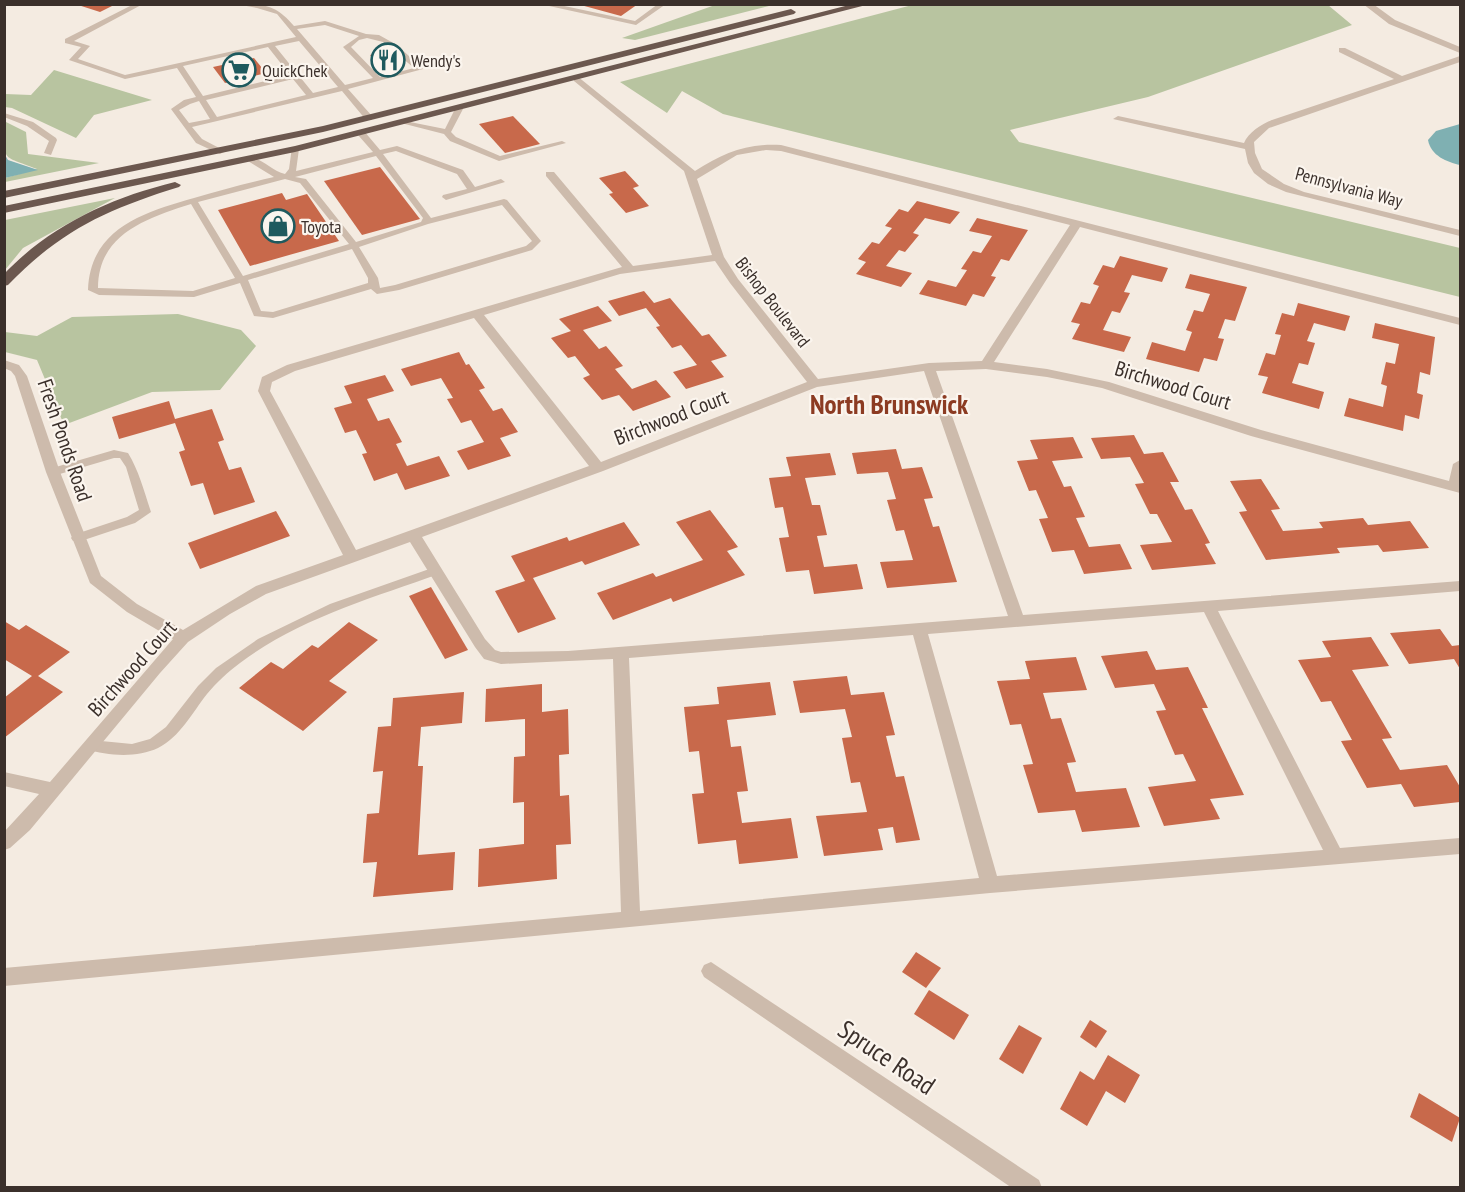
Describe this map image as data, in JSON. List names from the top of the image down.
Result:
{
  "streets": {
    "street": [
      "Pennsylvania Way",
      "Bishop Boulevard",
      "Birchwood Court",
      "Fresh Ponds Road",
      "Spruce Road"
    ]
  },
  "crossings": [
    ["Bishop Boulevard", "Birchwood Court"],
    ["Birchwood Court", "Fresh Ponds Road"]
  ],
  "districts": ["North Brunswick"],
  "places": {
    "restaurant": ["Wendy's"],
    "supermarket": ["QuickChek"],
    "shop": ["Toyota"]
  }
}
